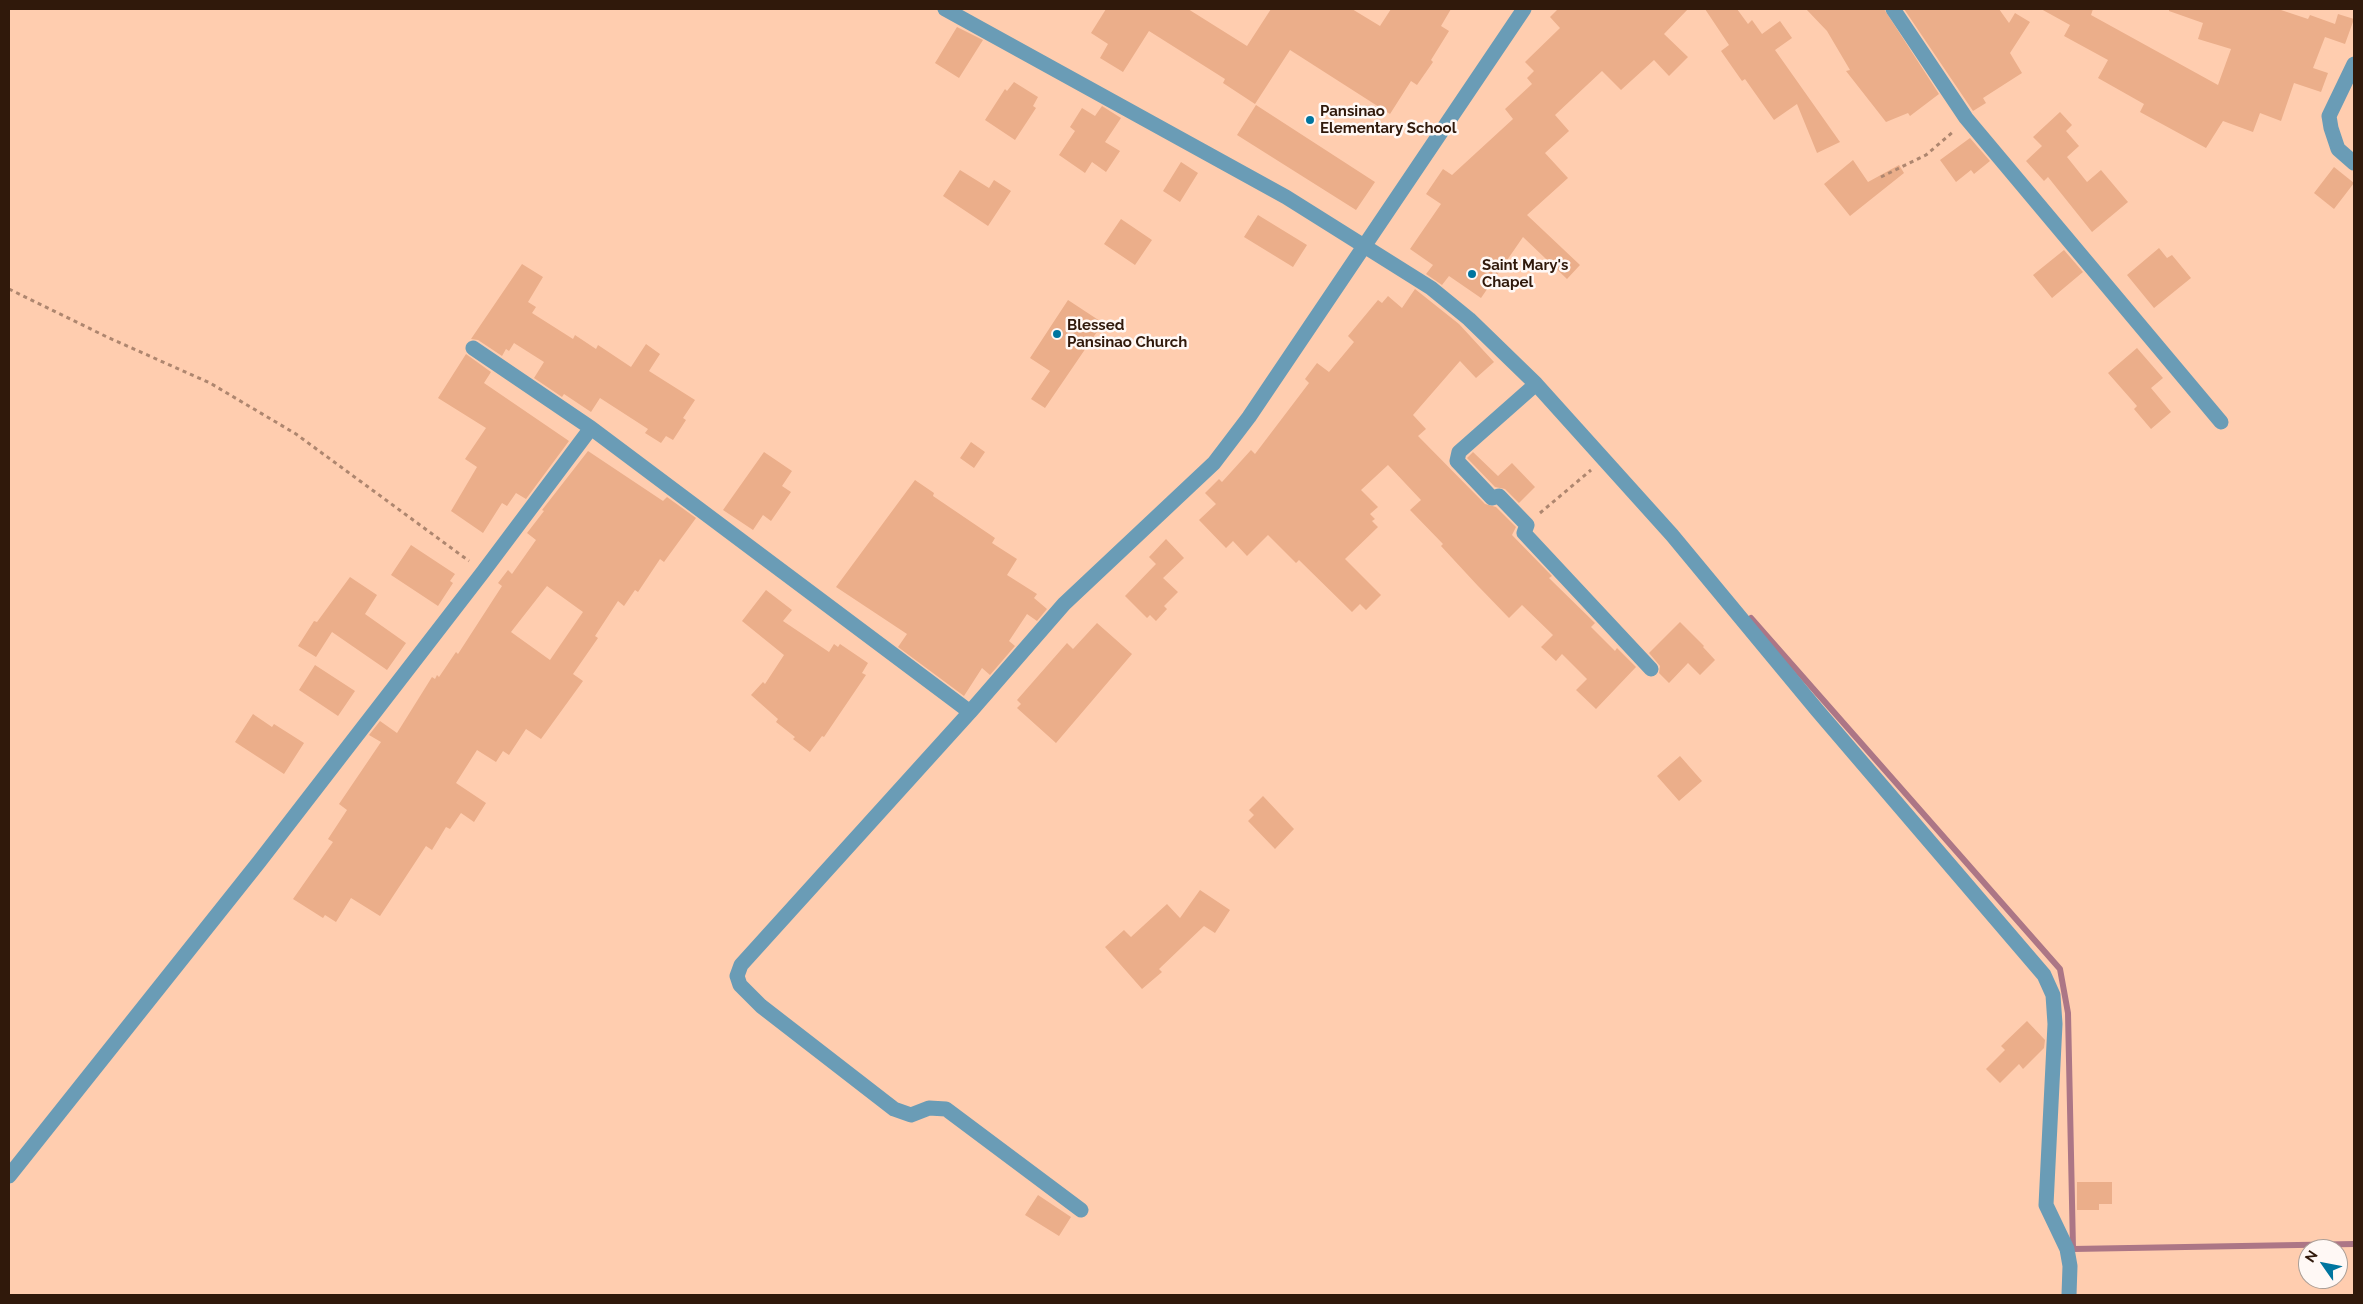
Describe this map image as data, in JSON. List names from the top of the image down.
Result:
{
  "places": ["Pansinao Elementary School", "Saint Mary's Chapel", "Blessed Pansinao Church"],
  "north": "top left"
}
